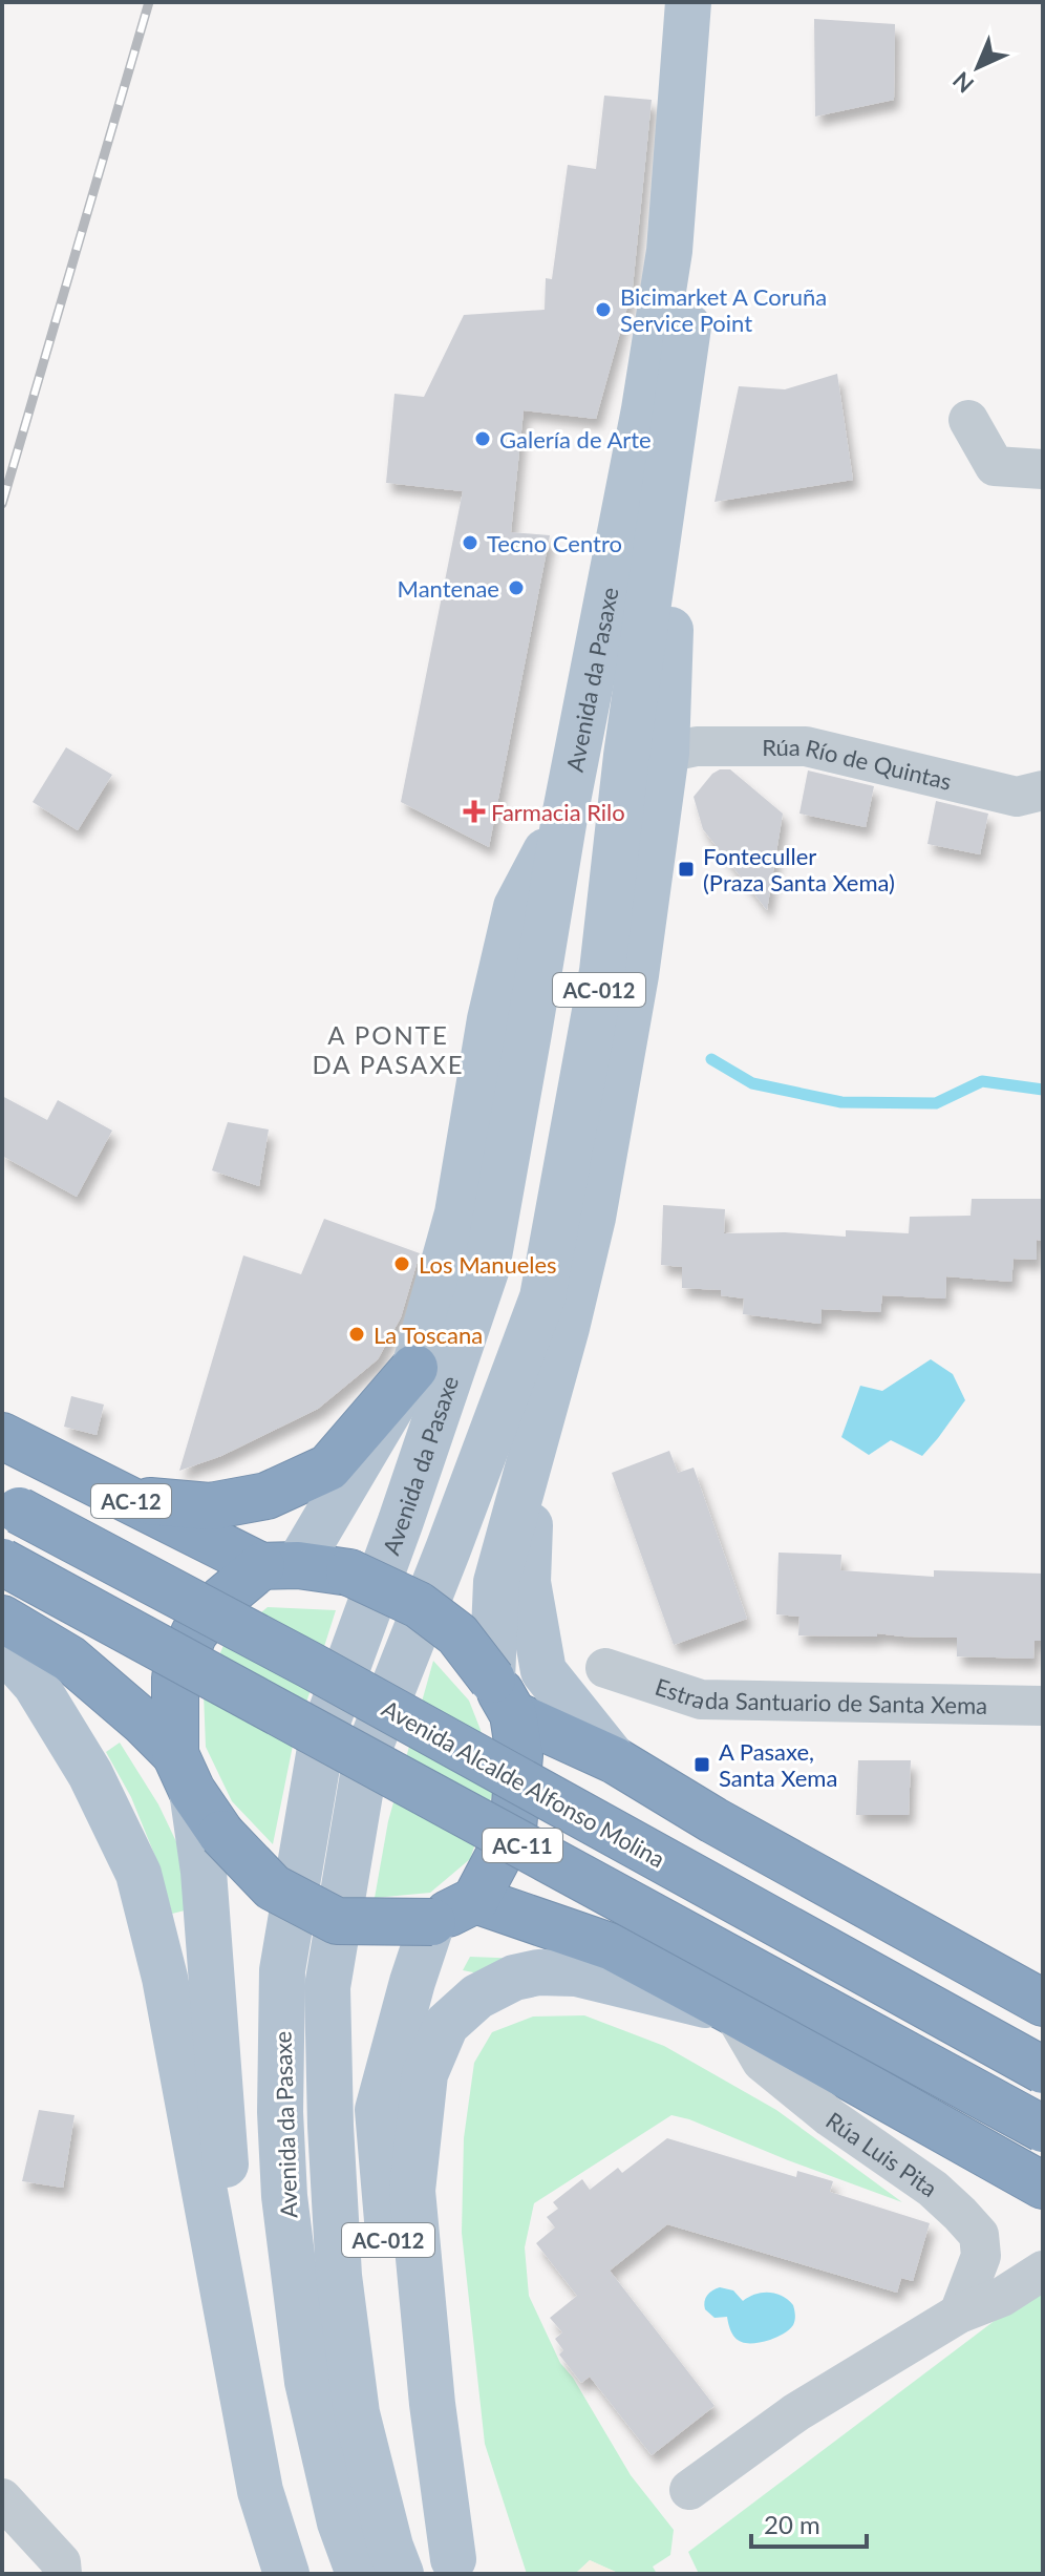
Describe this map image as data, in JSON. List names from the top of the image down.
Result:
{
  "streets": {
    "highway": ["AC-12", "Avenida Alcalde Alfonso Molina", "AC-11"],
    "main road": ["Avenida da Pasaxe", "AC-012"],
    "street": ["Rúa Río de Quintas", "Estrada Santuario de Santa Xema", "Rúa Luis Pita"]
  },
  "crossings": [
    ["AC-12", "AC-11"]
  ],
  "districts": ["A PONTE DA PASAXE"],
  "places": {
    "other": [
      "Bicimarket A Coruña Service Point",
      "Galería de Arte",
      "Tecno Centro",
      "Mantenae",
      "Los Manueles",
      "La Toscana"
    ],
    "health": ["Farmacia Rilo"],
    "transit": ["Fonteculler (Praza Santa Xema)", "A Pasaxe, Santa Xema"]
  },
  "scale_bar": "20 m",
  "north": "bottom left"
}
